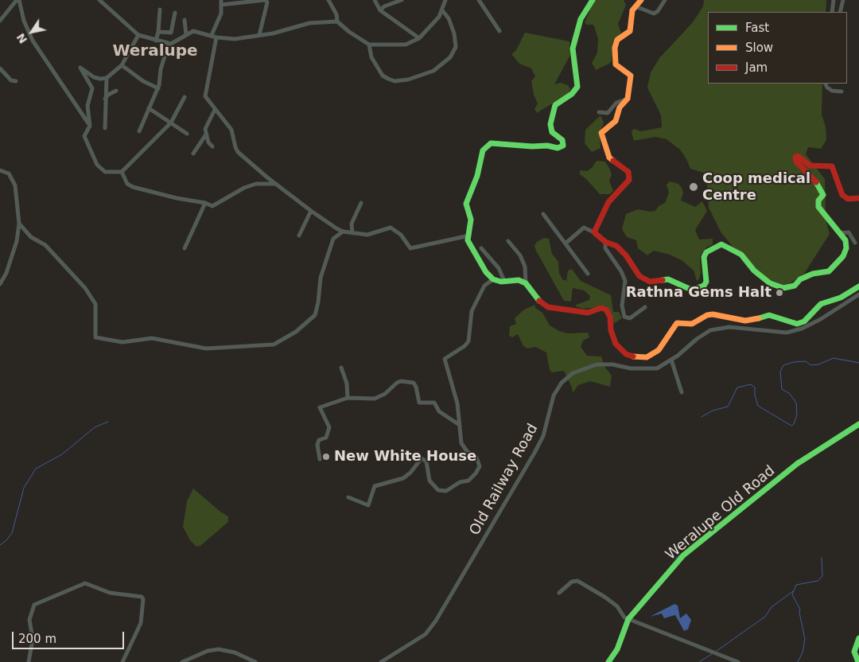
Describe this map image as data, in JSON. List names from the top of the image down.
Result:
{
  "streets": {
    "main road": ["Weralupe Old Road"],
    "street": ["Old Railway Road"]
  },
  "districts": ["Weralupe"],
  "places": ["Coop medical Centre", "Rathna Gems Halt", "New White House"],
  "legend": ["Fast", "Slow", "Jam"],
  "scale_bar": "200 m",
  "north": "bottom left"
}
